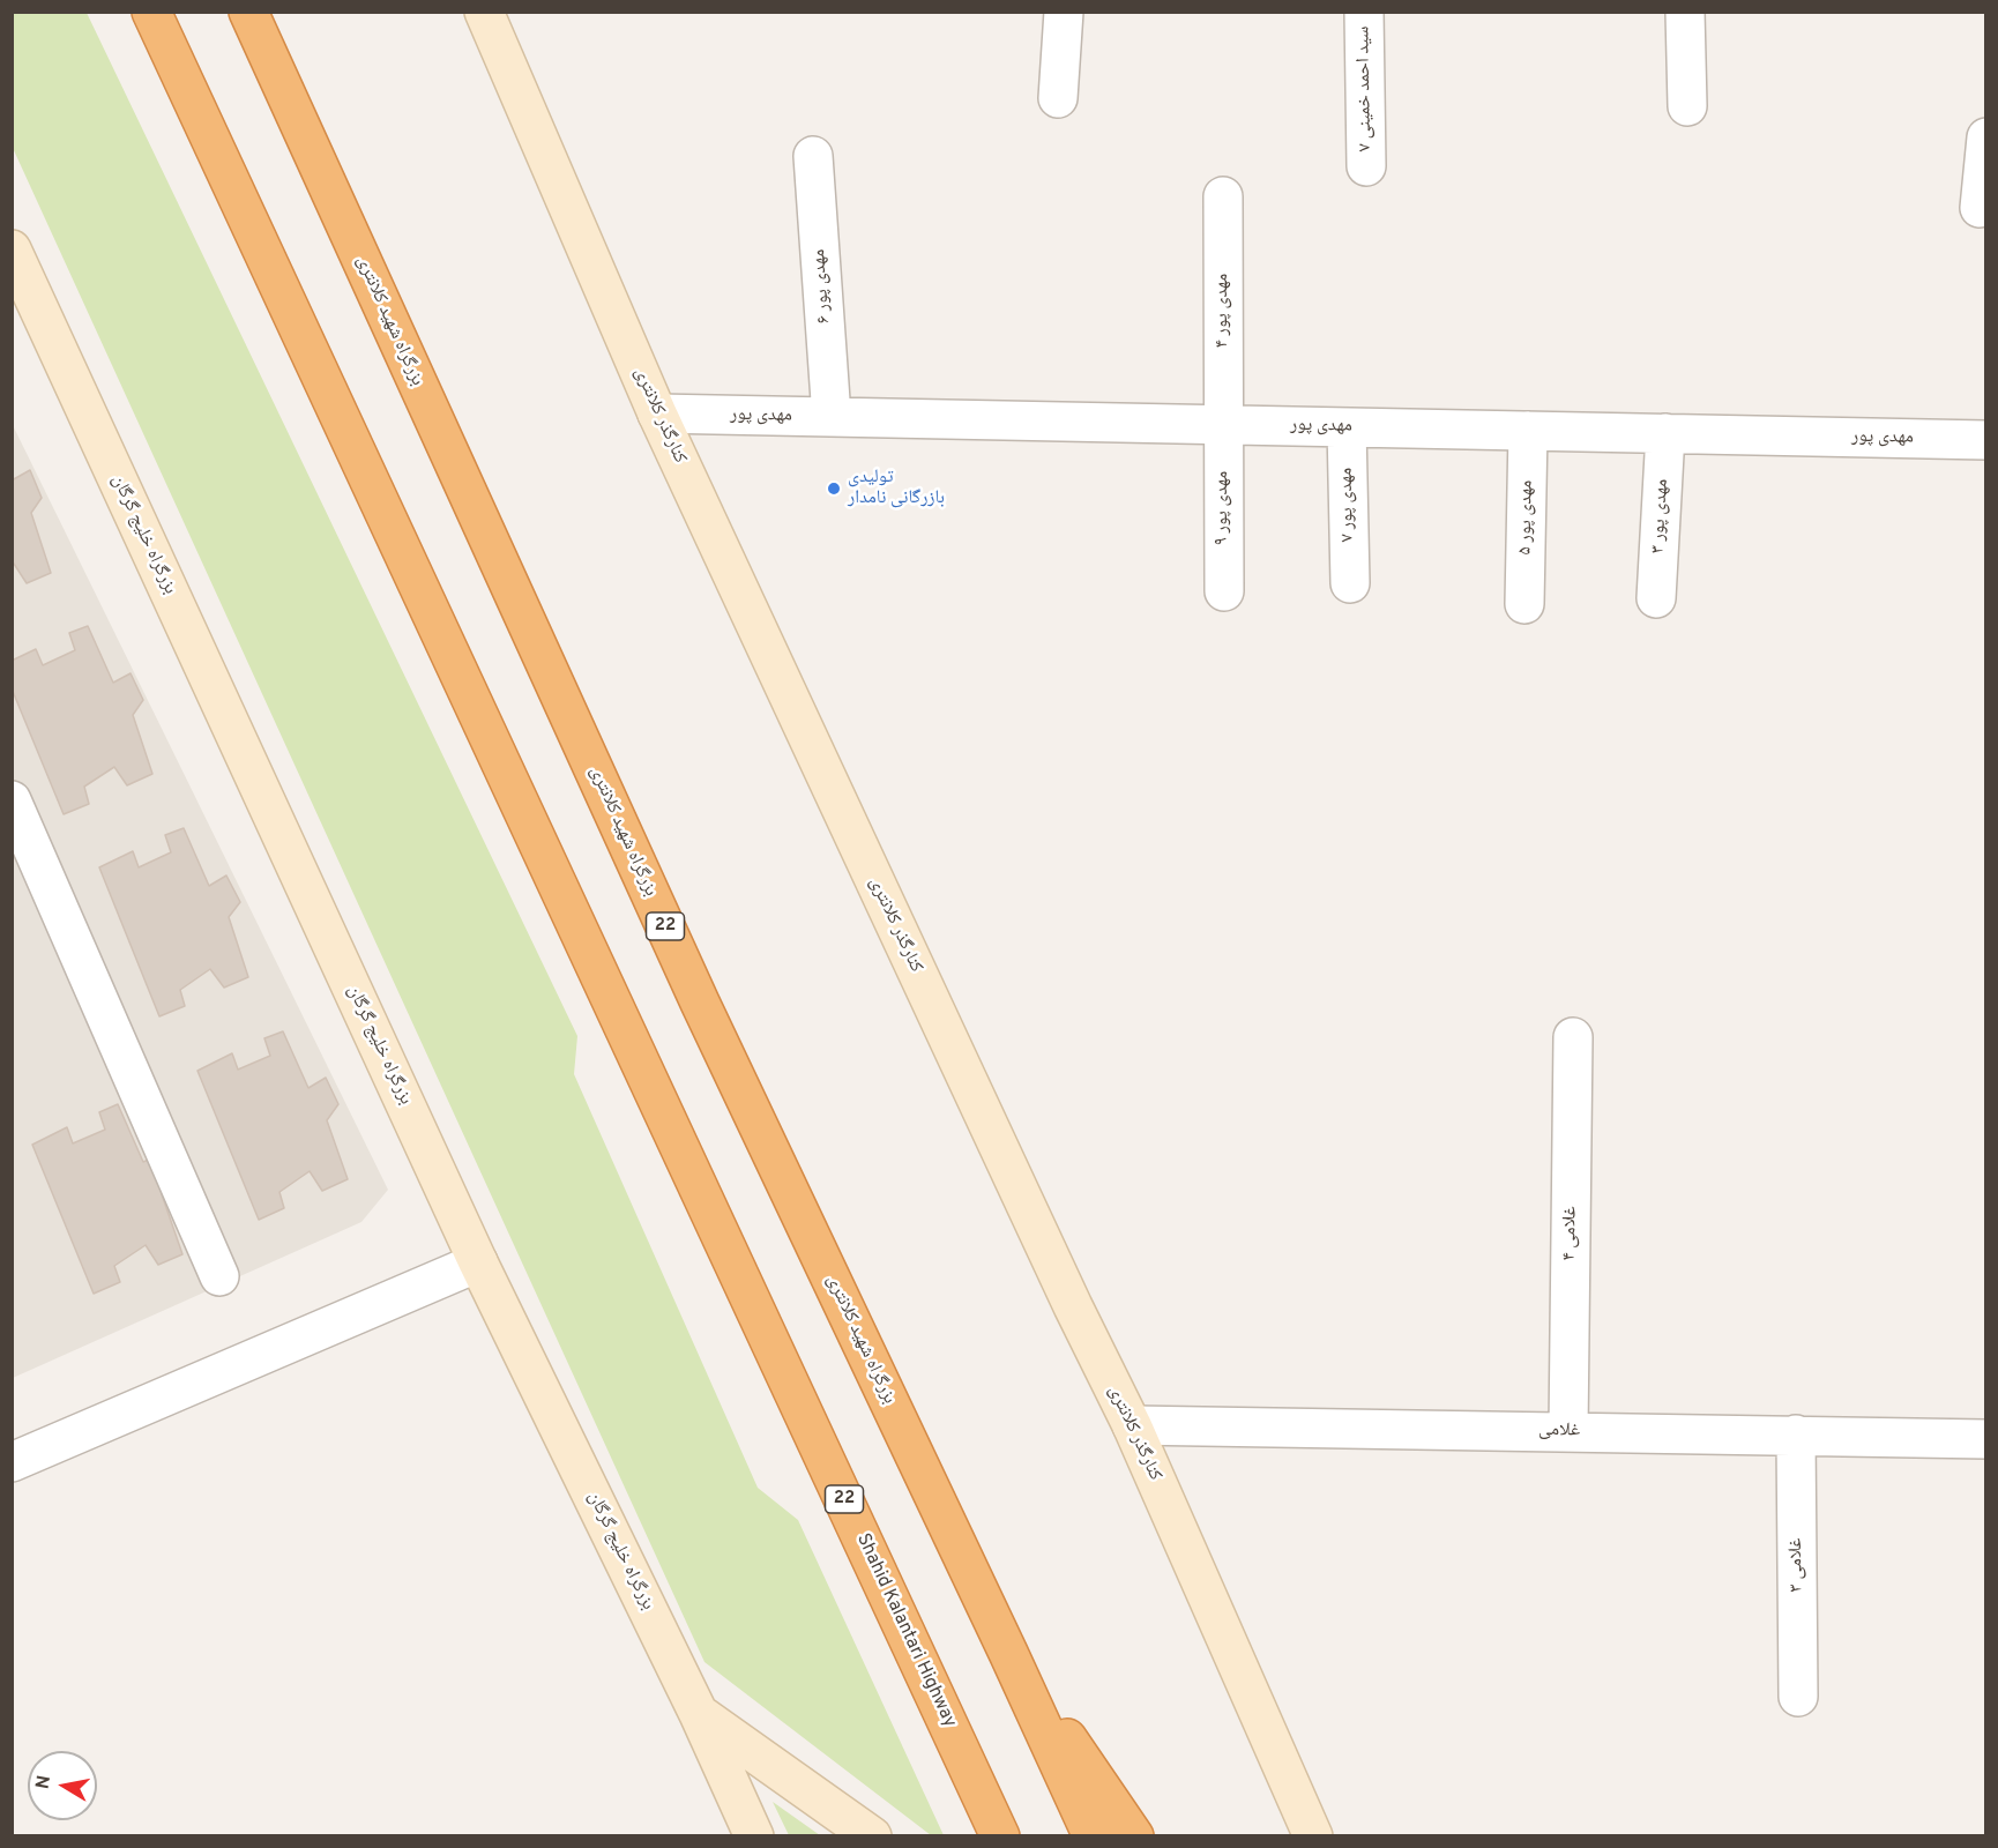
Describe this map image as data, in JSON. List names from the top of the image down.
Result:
{
  "streets": {
    "highway": ["بزرگراه شهید کلانتری", "22"],
    "main road": ["کنارگذر کلانتری", "بزرگراه خلیج گرگان"],
    "street": [
      "سید احمد خمینی ۷",
      "۶ مهدی پور",
      "۴ مهدی پور",
      "مهدی پور",
      "۷ مهدی پور",
      "۹ مهدی پور",
      "۳ مهدی پور",
      "۵ مهدی پور",
      "غلامی ۴",
      "غلامی",
      "غلامی ۳"
    ]
  },
  "crossings": [
    ["۶ مهدی پور", "مهدی پور"],
    ["۴ مهدی پور", "مهدی پور"],
    ["۴ مهدی پور", "۹ مهدی پور"],
    ["کنارگذر کلانتری", "مهدی پور"],
    ["کنارگذر کلانتری", "غلامی"],
    ["مهدی پور", "۷ مهدی پور"],
    ["مهدی پور", "۹ مهدی پور"],
    ["مهدی پور", "۳ مهدی پور"],
    ["مهدی پور", "۵ مهدی پور"],
    ["غلامی ۴", "غلامی"],
    ["غلامی", "غلامی ۳"]
  ],
  "places": ["تولیدی بازرگانی نامدار"],
  "north": "left"
}
